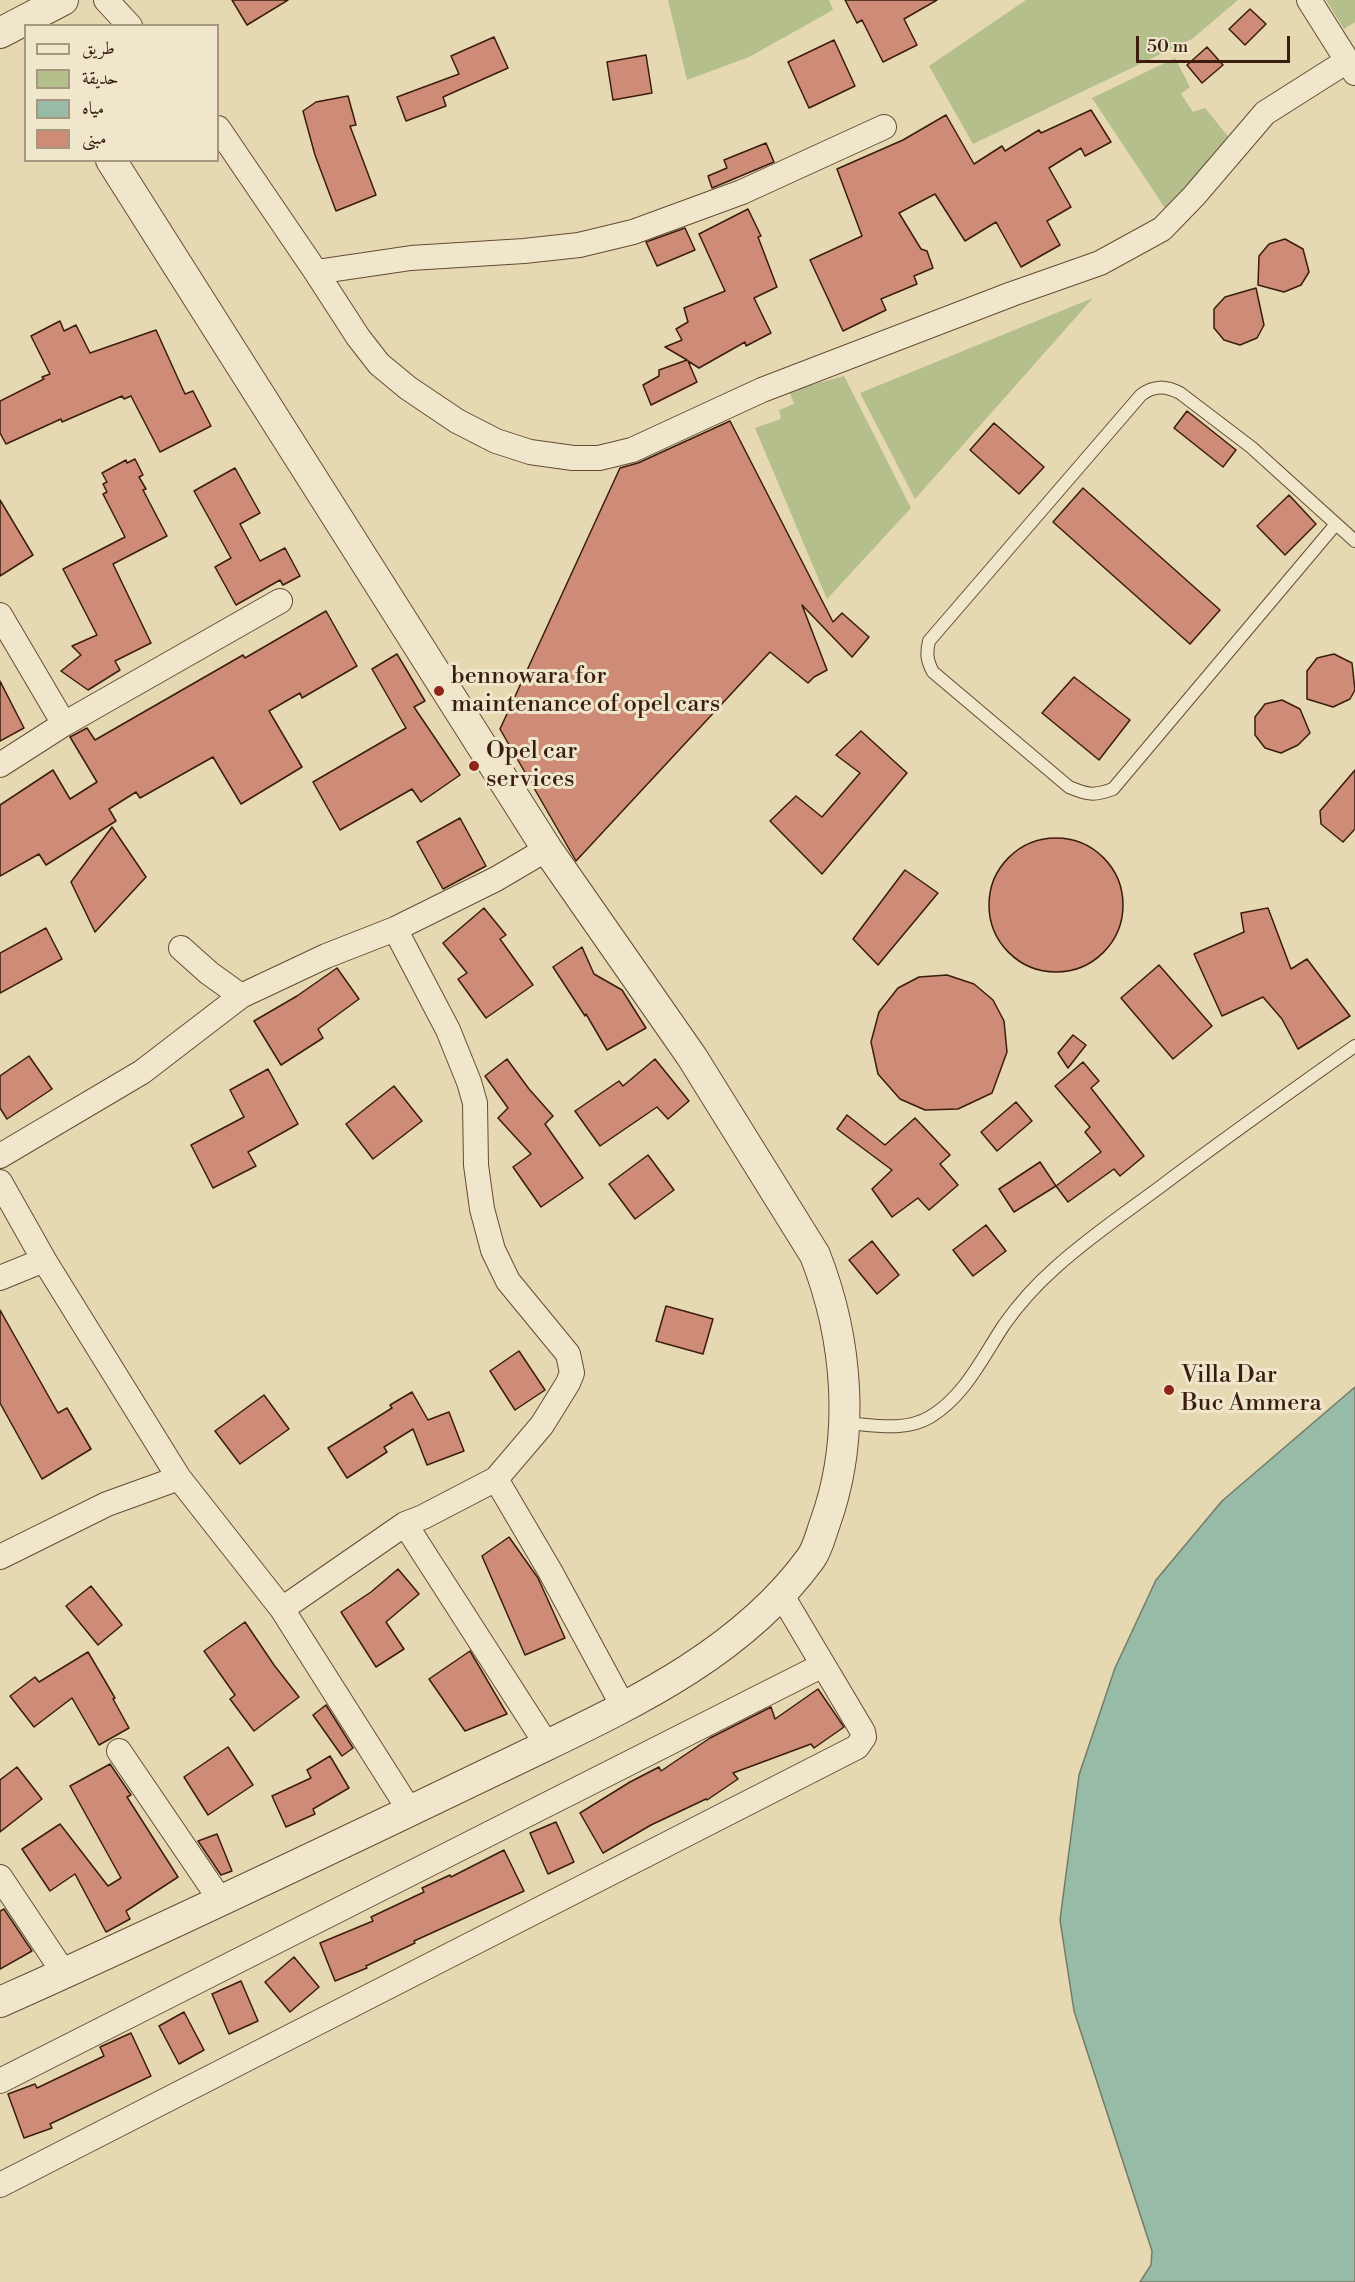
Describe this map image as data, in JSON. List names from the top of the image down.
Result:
{
  "places": ["bennowara for maintenance of opel cars", "Opel car services", "Villa Dar Buc Ammera"],
  "legend": [
    "طريق",
    "حديقة",
    "مياه",
    "مبنى"
  ],
  "scale_bar": "50 m"
}
